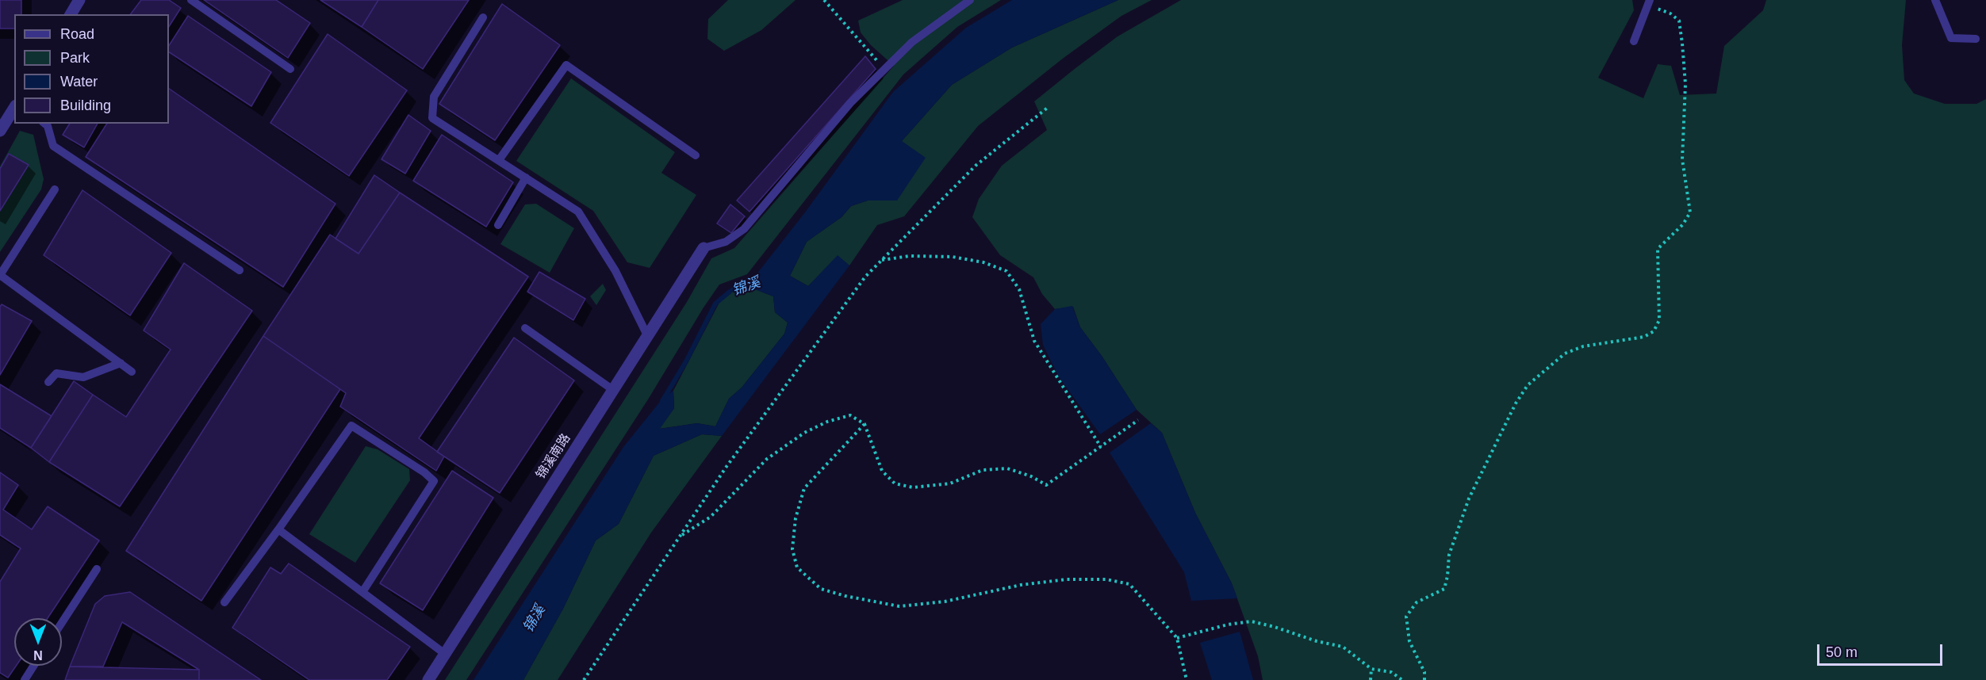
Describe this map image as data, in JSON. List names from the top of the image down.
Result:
{
  "streets": {
    "street": ["锦溪南路"]
  },
  "water": ["锦溪"],
  "legend": [
    "Road",
    "Park",
    "Water",
    "Building"
  ],
  "scale_bar": "50 m",
  "north": "bottom"
}
